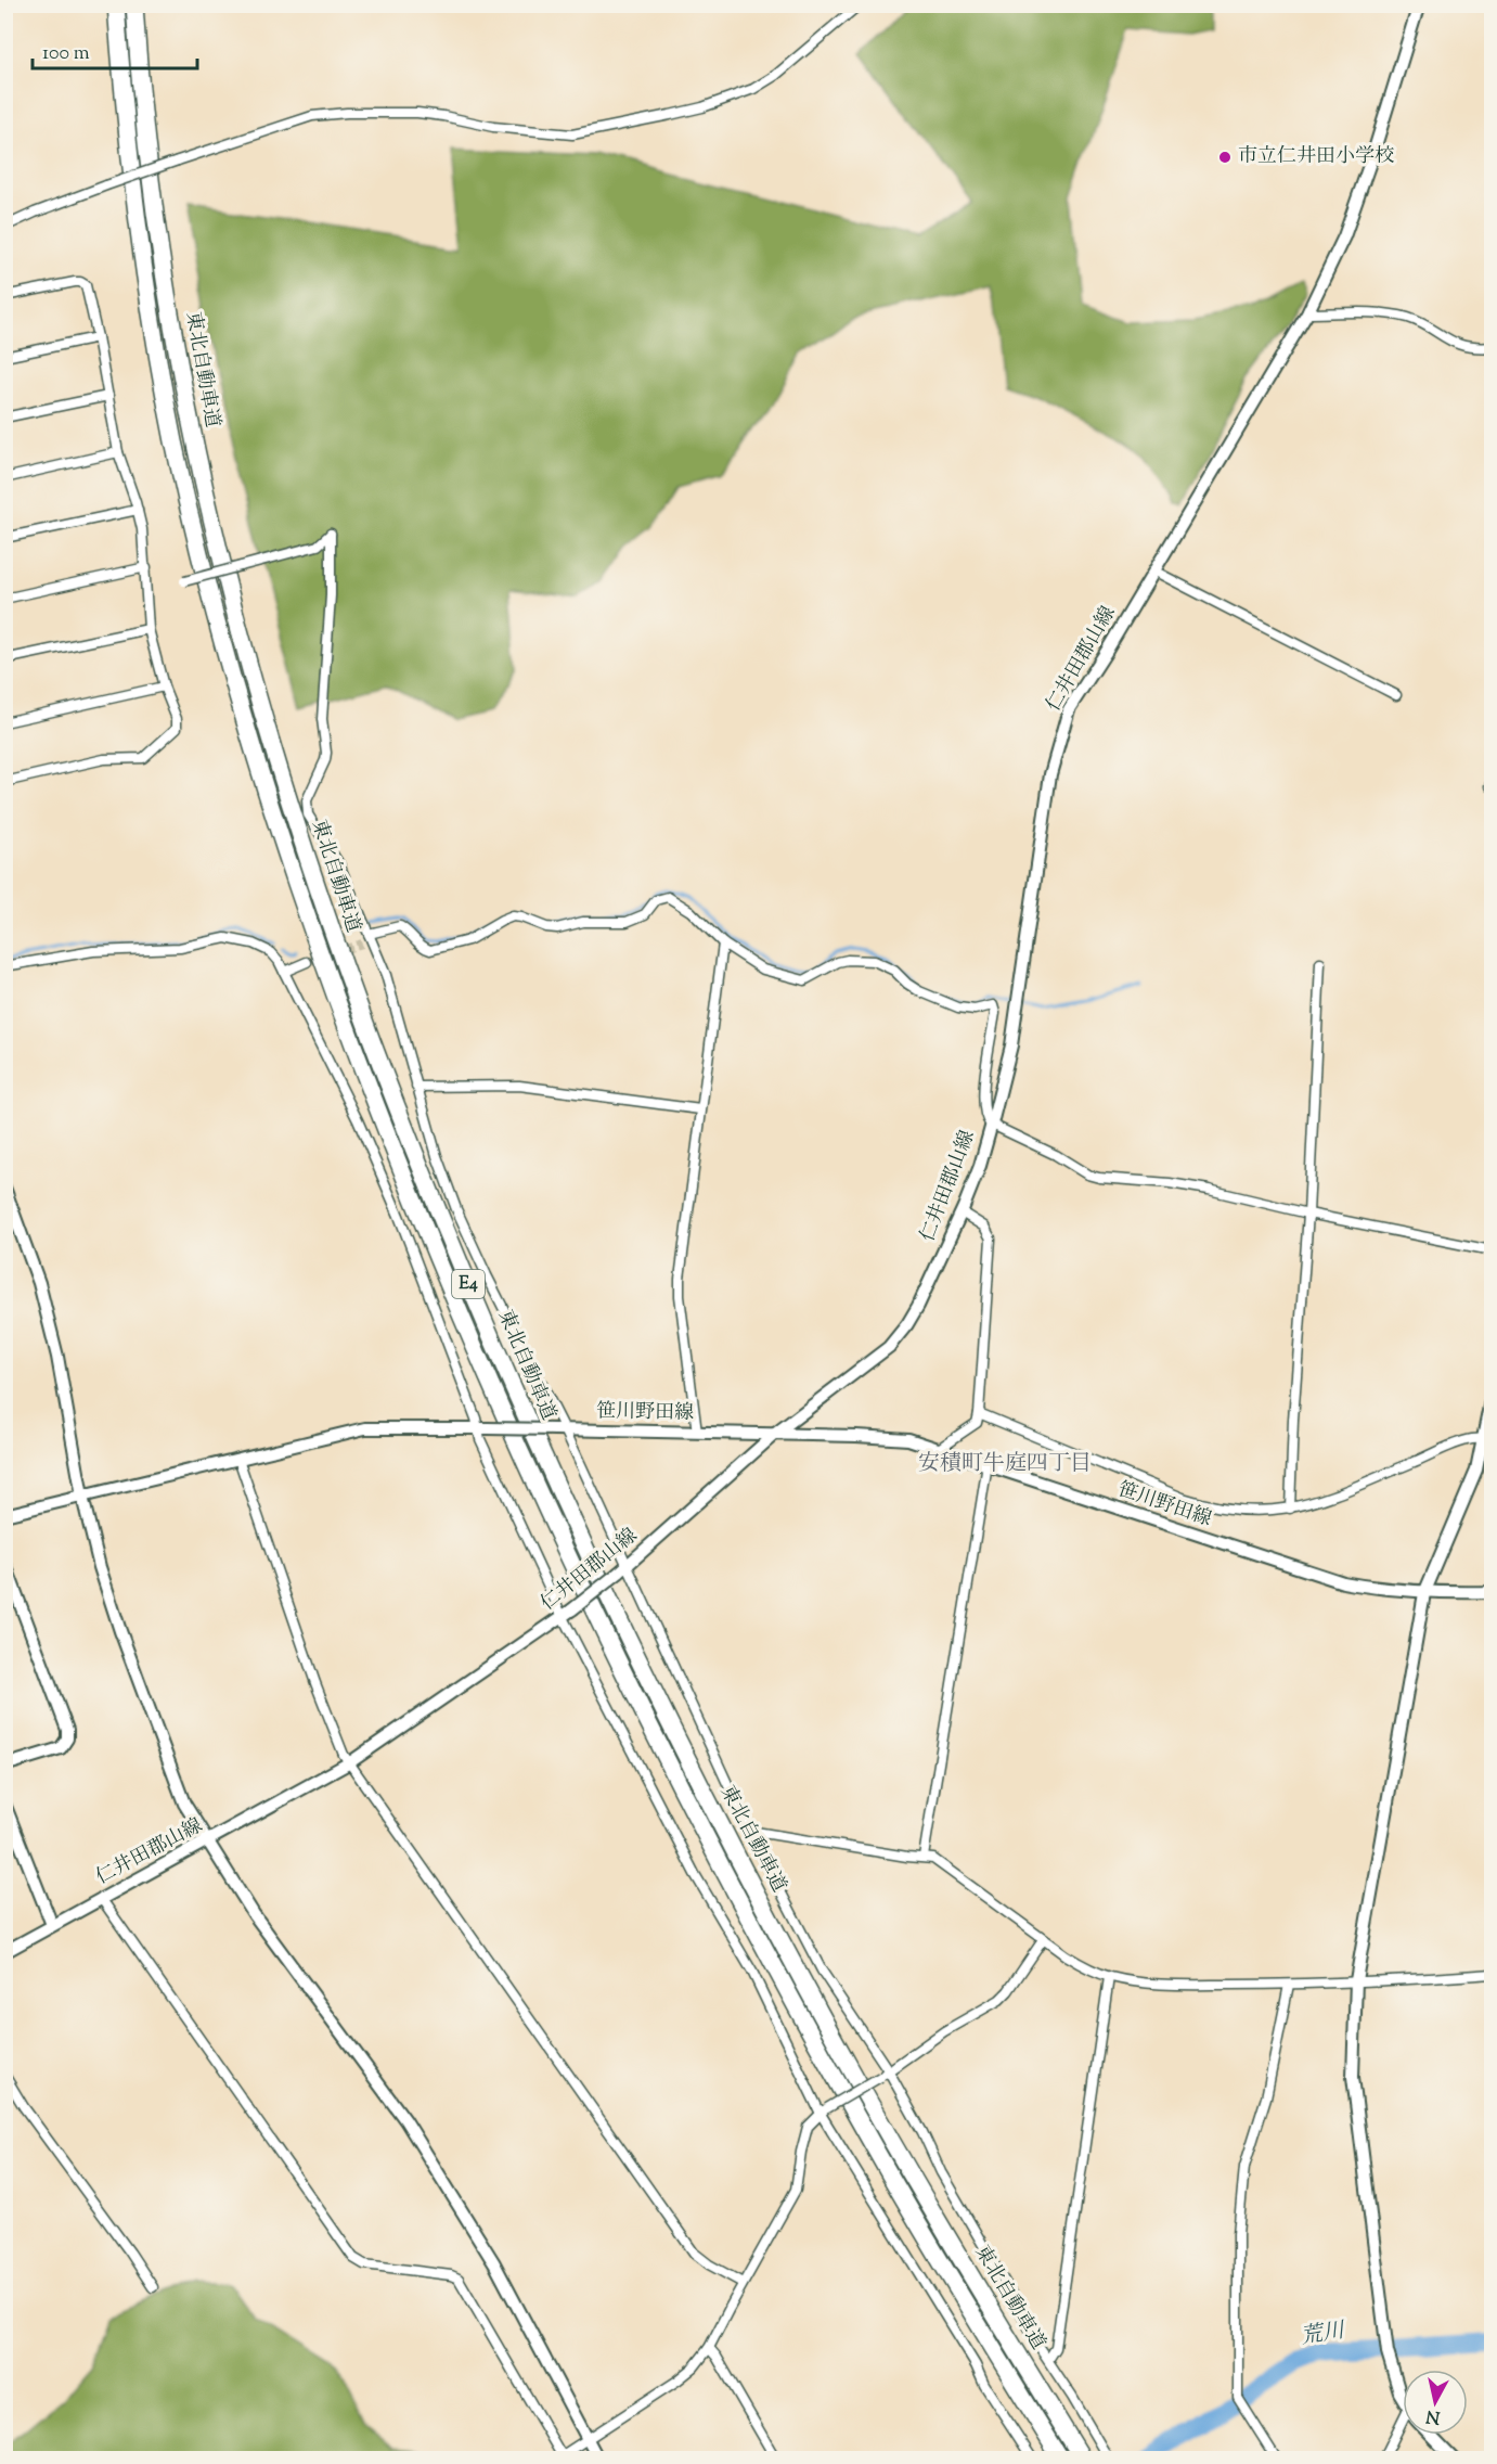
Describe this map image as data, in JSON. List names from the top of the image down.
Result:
{
  "streets": {
    "highway": ["東北自動車道", "E4"],
    "street": ["仁井田郡山線", "笹川野田線"]
  },
  "crossings": [
    ["仁井田郡山線", "笹川野田線"]
  ],
  "districts": ["安積町牛庭四丁目"],
  "water": ["荒川"],
  "places": ["市立仁井田小学校"],
  "scale_bar": "100 m",
  "north": "bottom"
}
